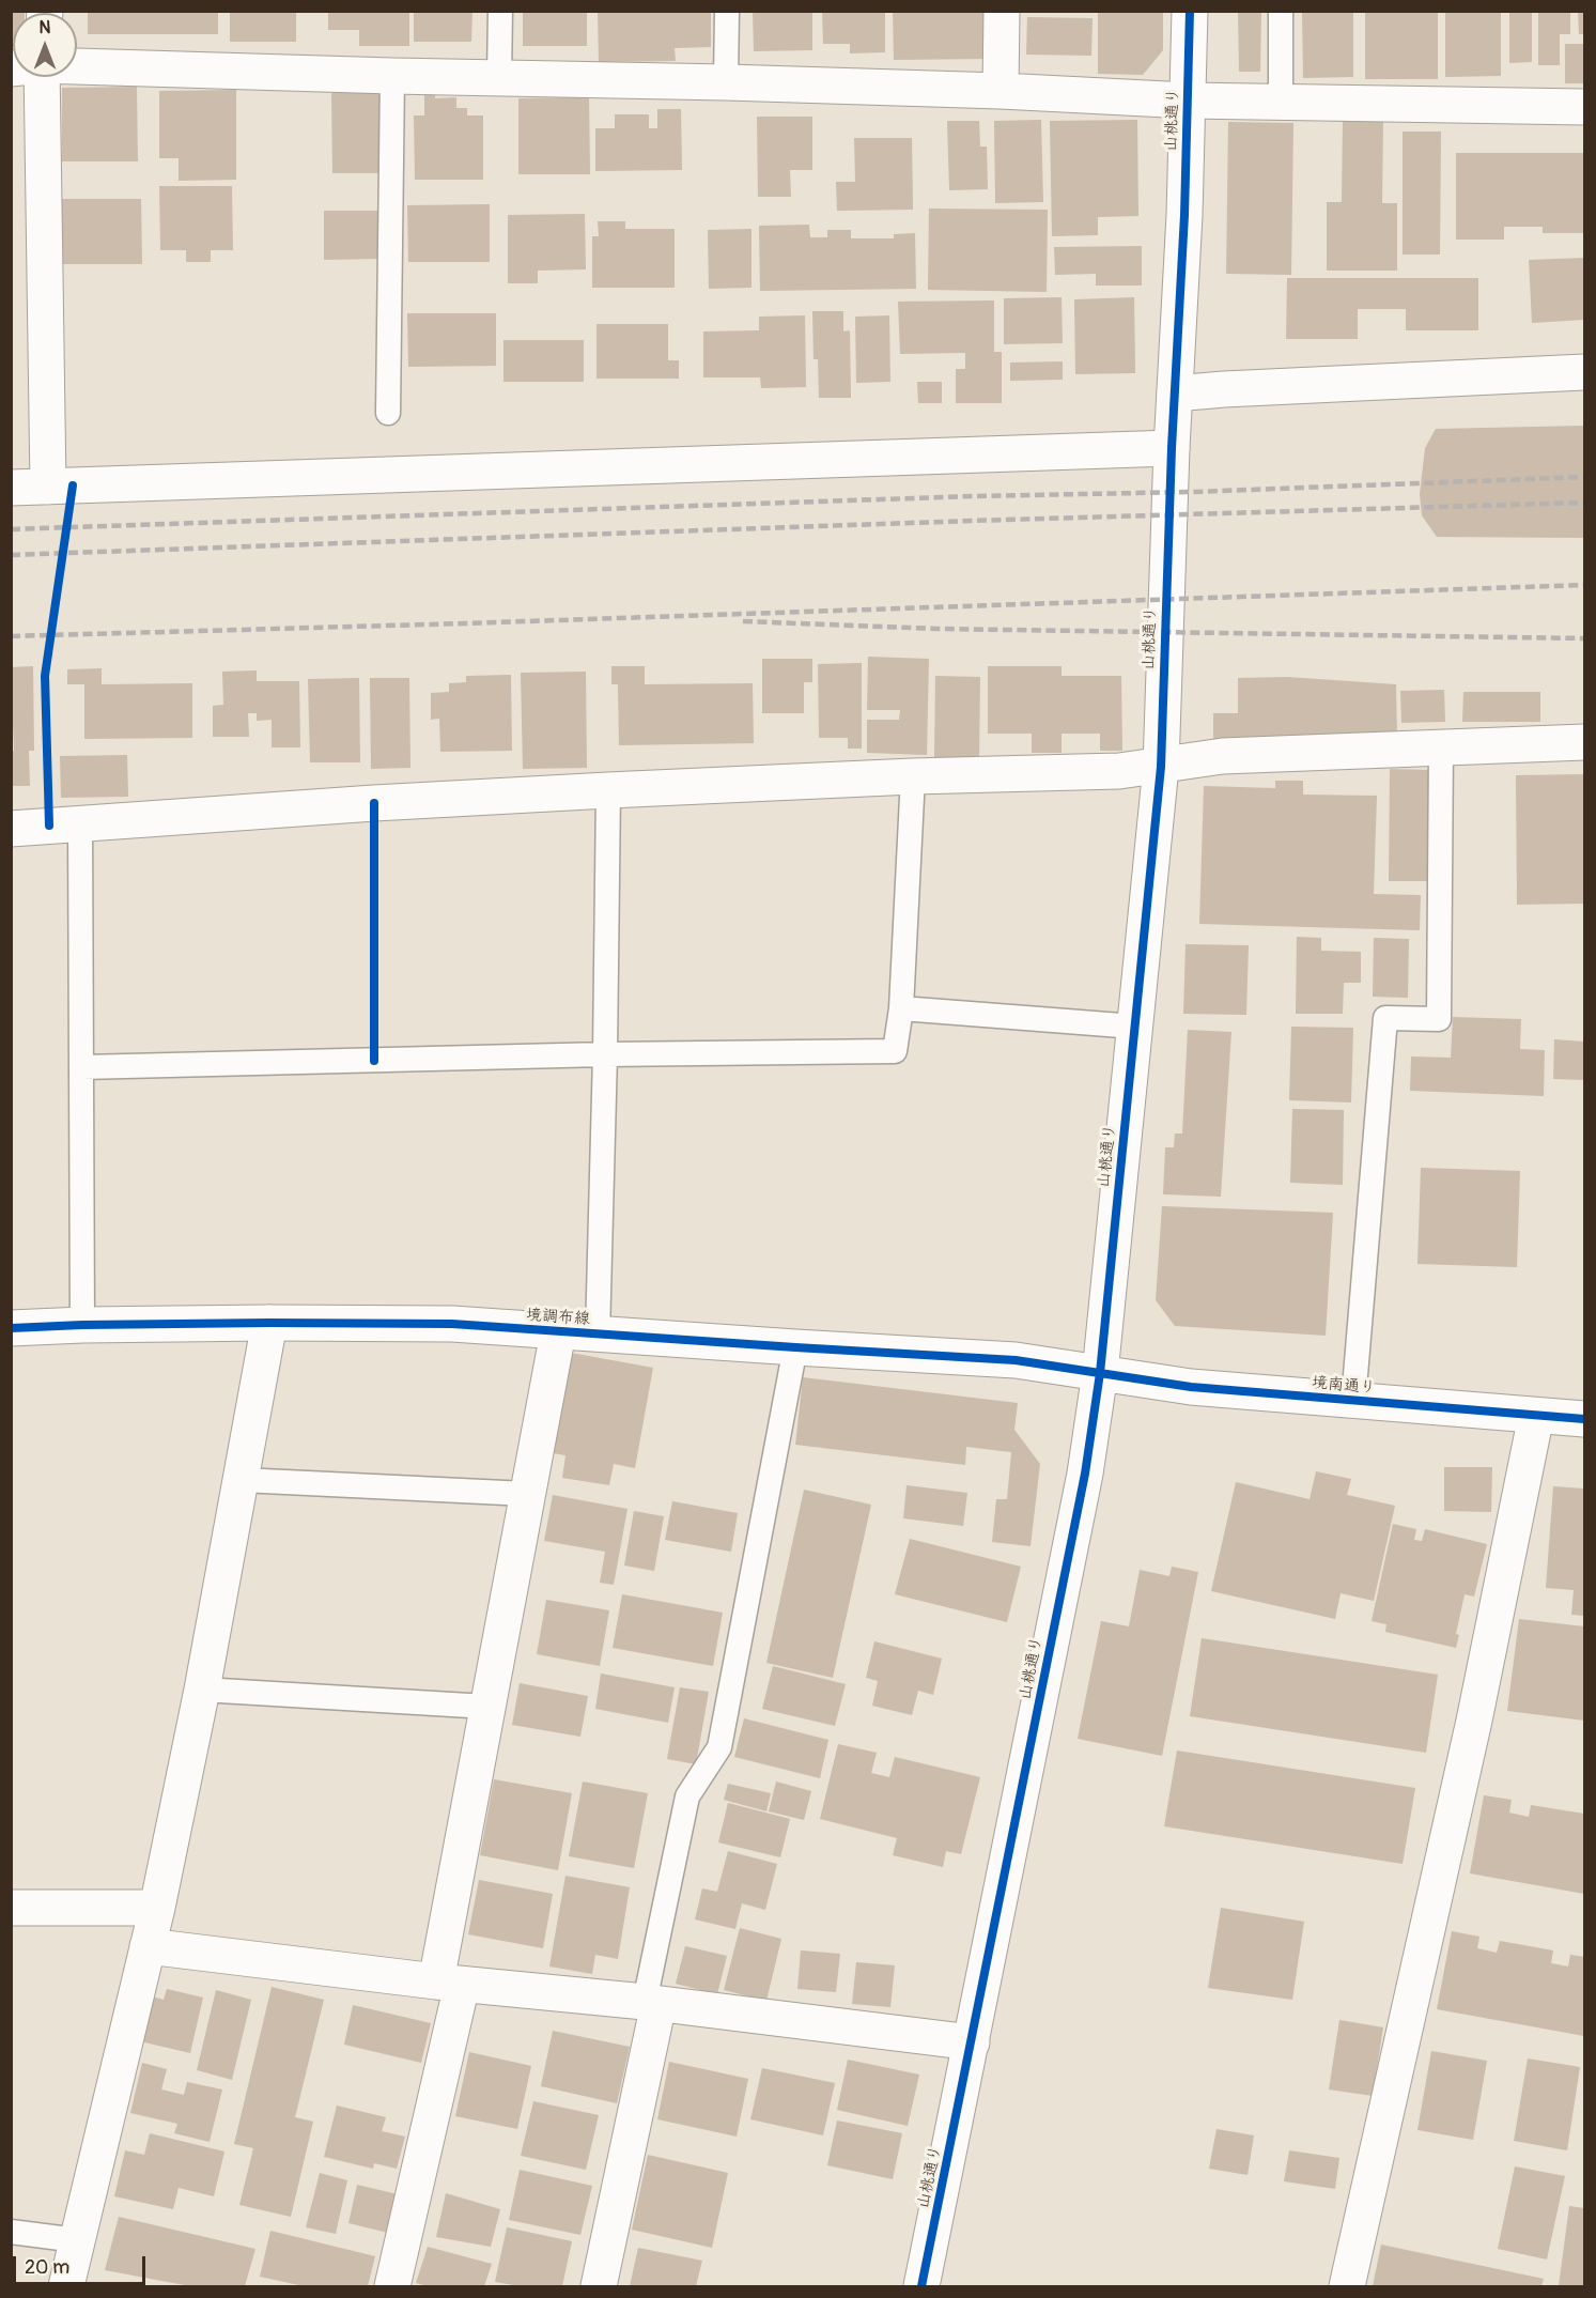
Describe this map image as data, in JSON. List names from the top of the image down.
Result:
{
  "streets": {
    "street": ["山桃通り", "境調布線", "境南通り"]
  },
  "crossings": [
    ["山桃通り", "境調布線"],
    ["山桃通り", "境南通り"],
    ["境調布線", "境南通り"]
  ],
  "scale_bar": "20 m",
  "north": "top"
}
